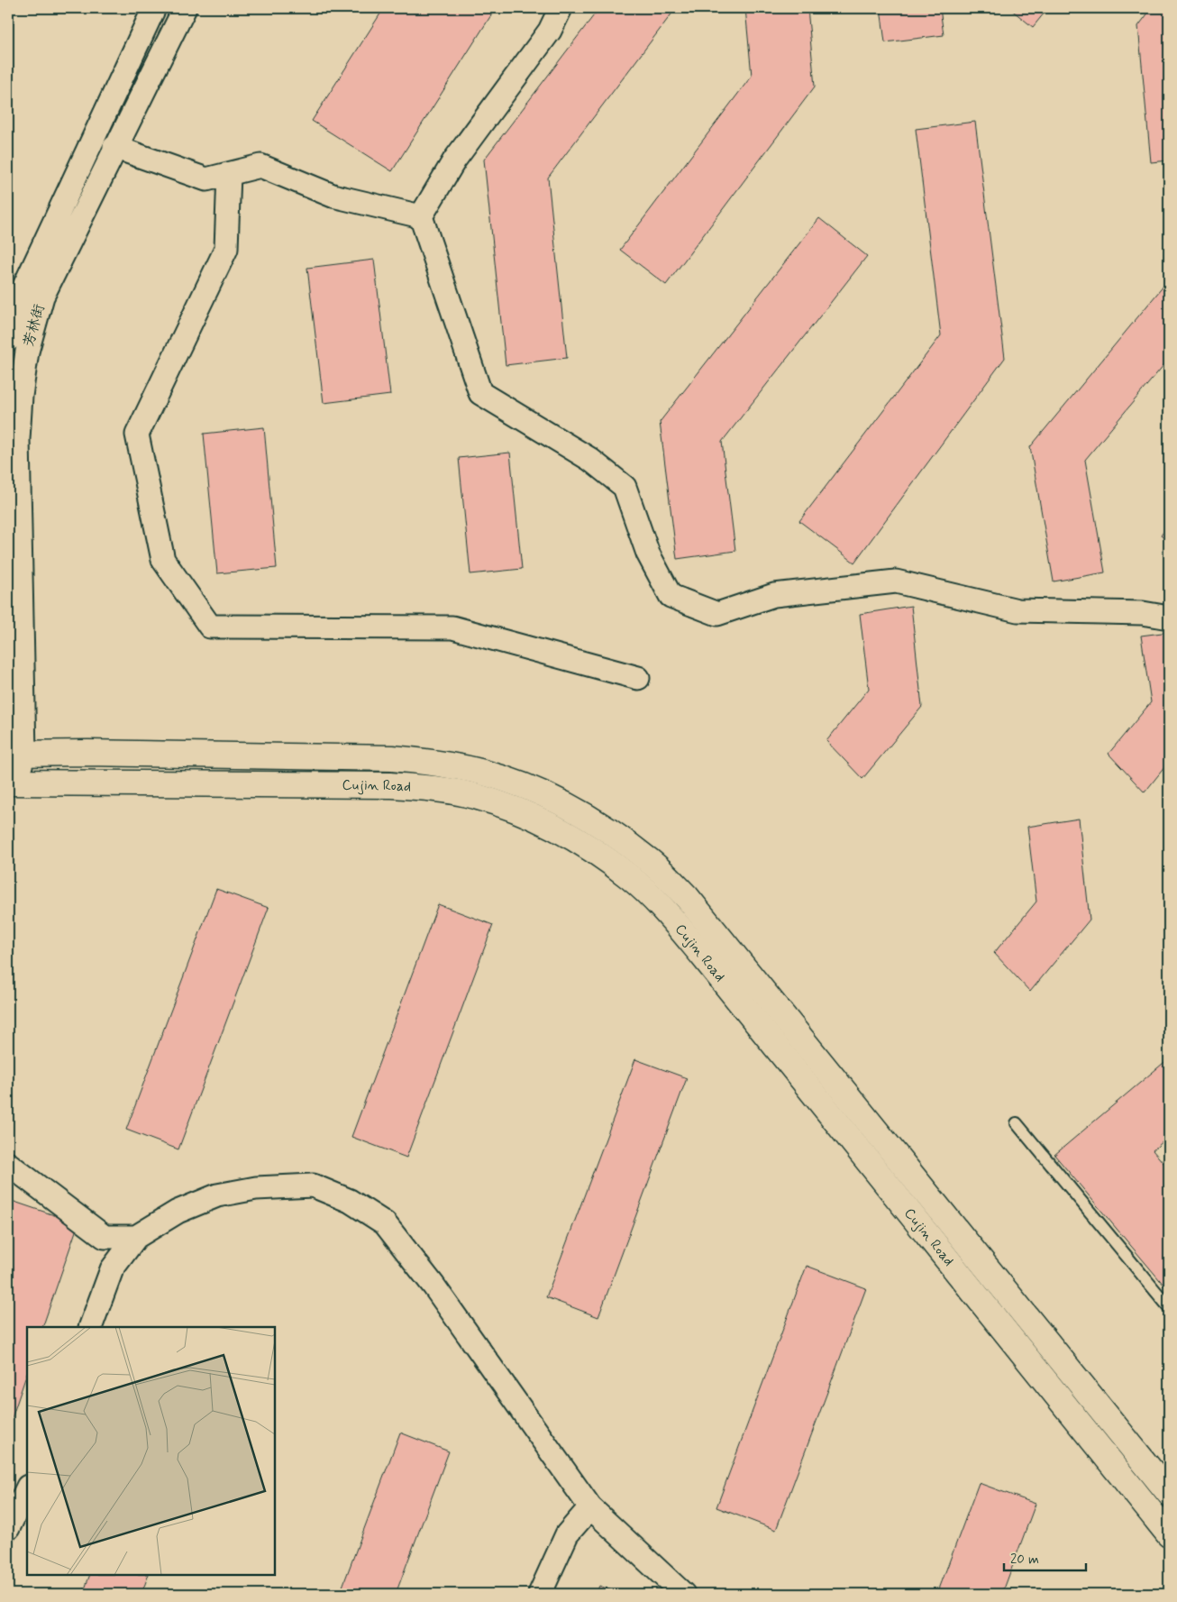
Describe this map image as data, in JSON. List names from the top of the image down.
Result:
{
  "streets": {
    "main road": ["Cujin Road"],
    "street": ["芳林街"]
  },
  "crossings": [
    ["芳林街", "Cujin Road"]
  ],
  "scale_bar": "20 m"
}
